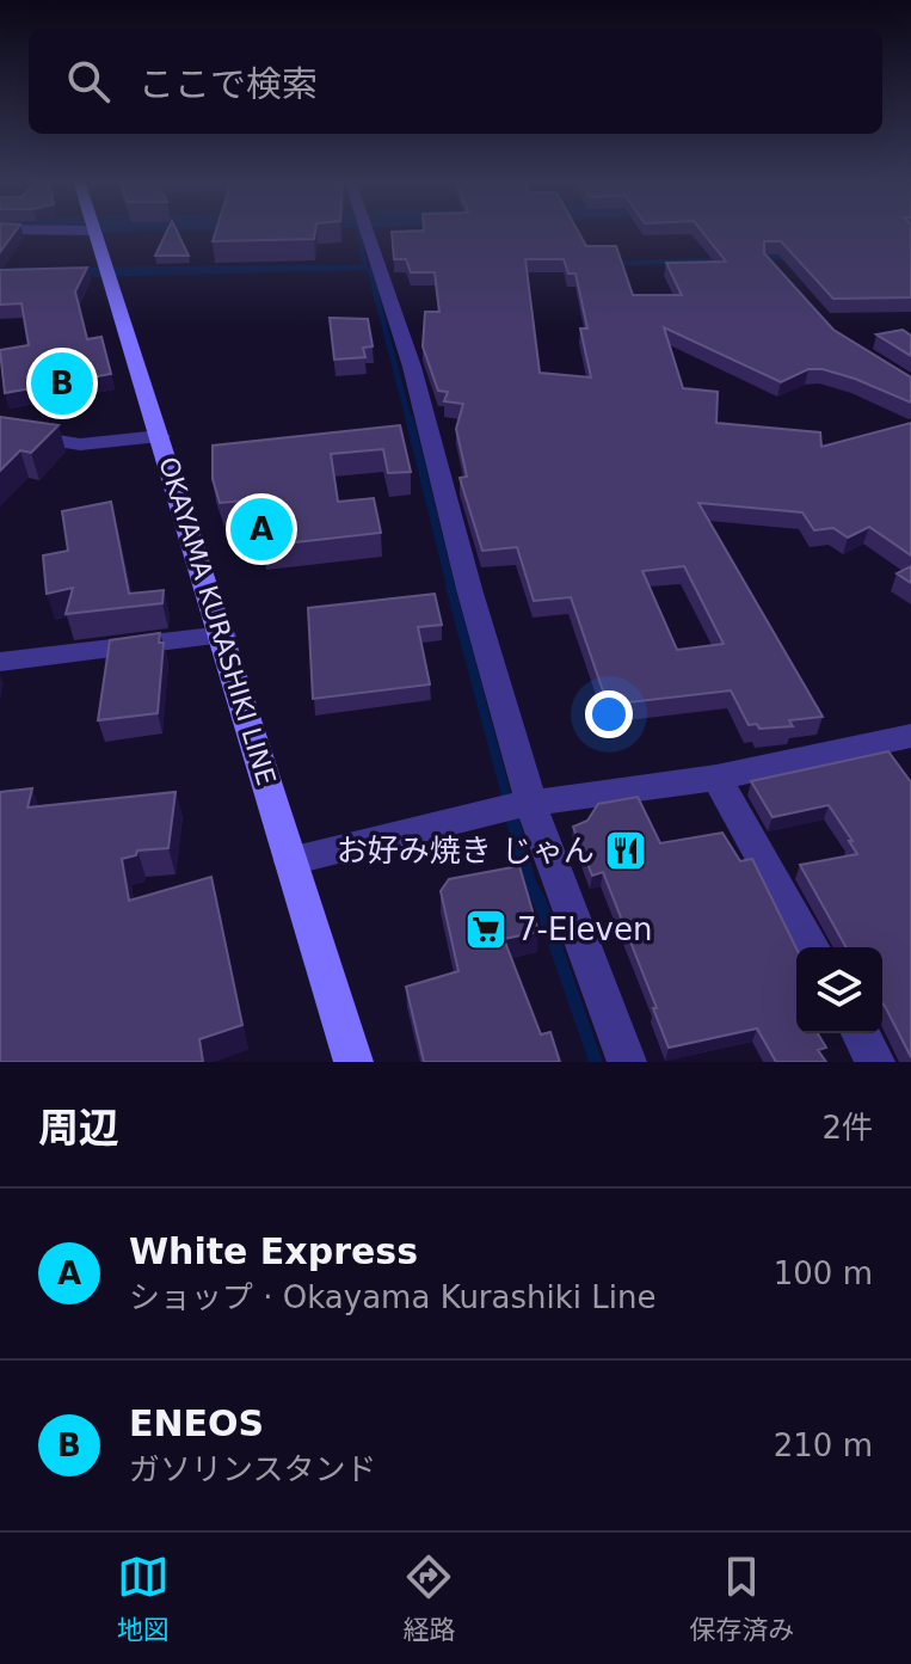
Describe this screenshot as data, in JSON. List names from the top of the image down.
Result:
{
  "streets": {
    "main road": ["OKAYAMA KURASHIKI LINE"]
  },
  "places": {
    "restaurant": ["お好み焼き じゃん"],
    "supermarket": ["7-Eleven"]
  },
  "page": {
    "search": "ここで検索",
    "pins": ["B", "A"],
    "heading": ["周辺", "2件"],
    "list": [
      {
        "mark": "A",
        "name": "White Express",
        "note": "ショップ · Okayama Kurashiki Line",
        "value": "100 m"
      },
      {
        "mark": "B",
        "name": "ENEOS",
        "note": "ガソリンスタンド",
        "value": "210 m"
      }
    ],
    "nav": ["地図", "経路", "保存済み"]
  }
}
